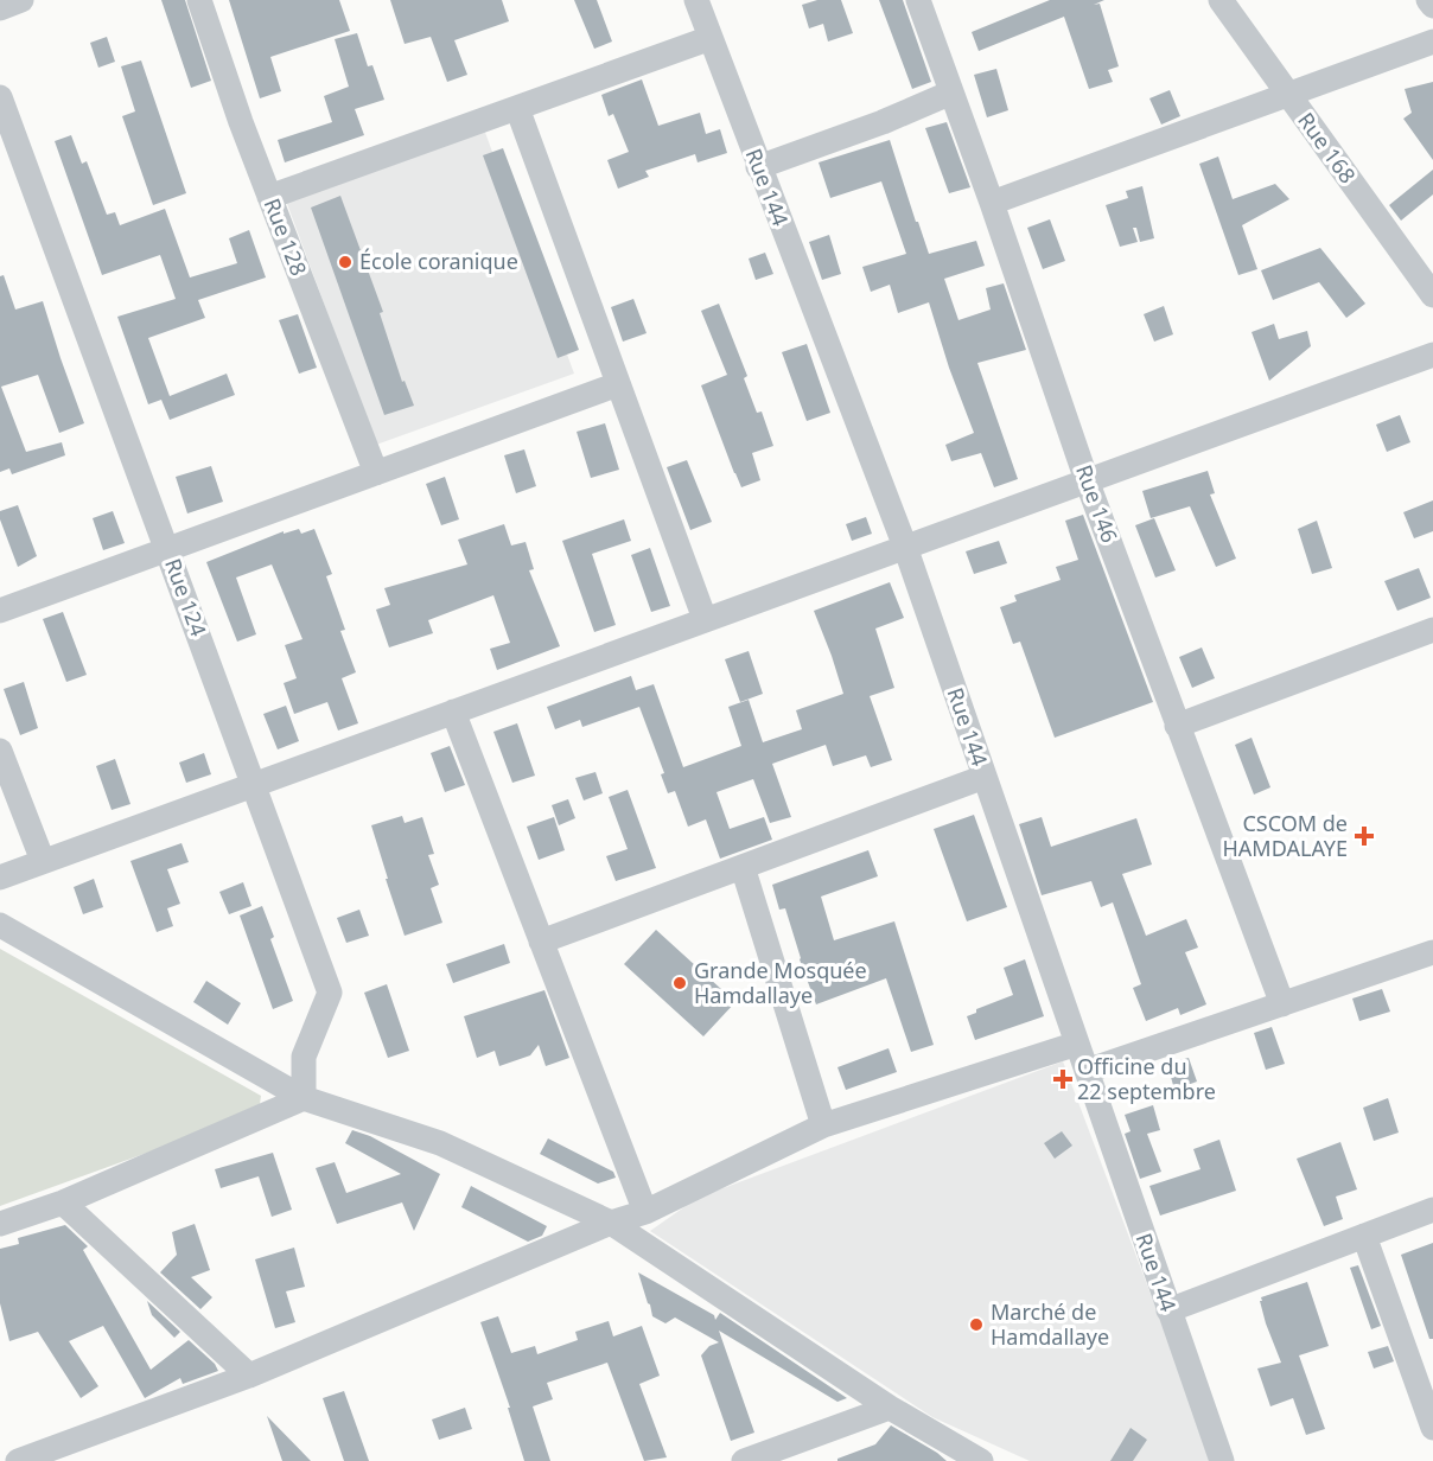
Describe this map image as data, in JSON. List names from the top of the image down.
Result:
{
  "streets": {
    "street": [
      "Rue 168",
      "Rue 144",
      "Rue 128",
      "Rue 146",
      "Rue 124"
    ]
  },
  "places": {
    "other": ["École coranique", "Grande Mosquée Hamdallaye", "Marché de Hamdallaye"],
    "health": ["CSCOM de HAMDALAYE", "Officine du 22 septembre"]
  }
}
